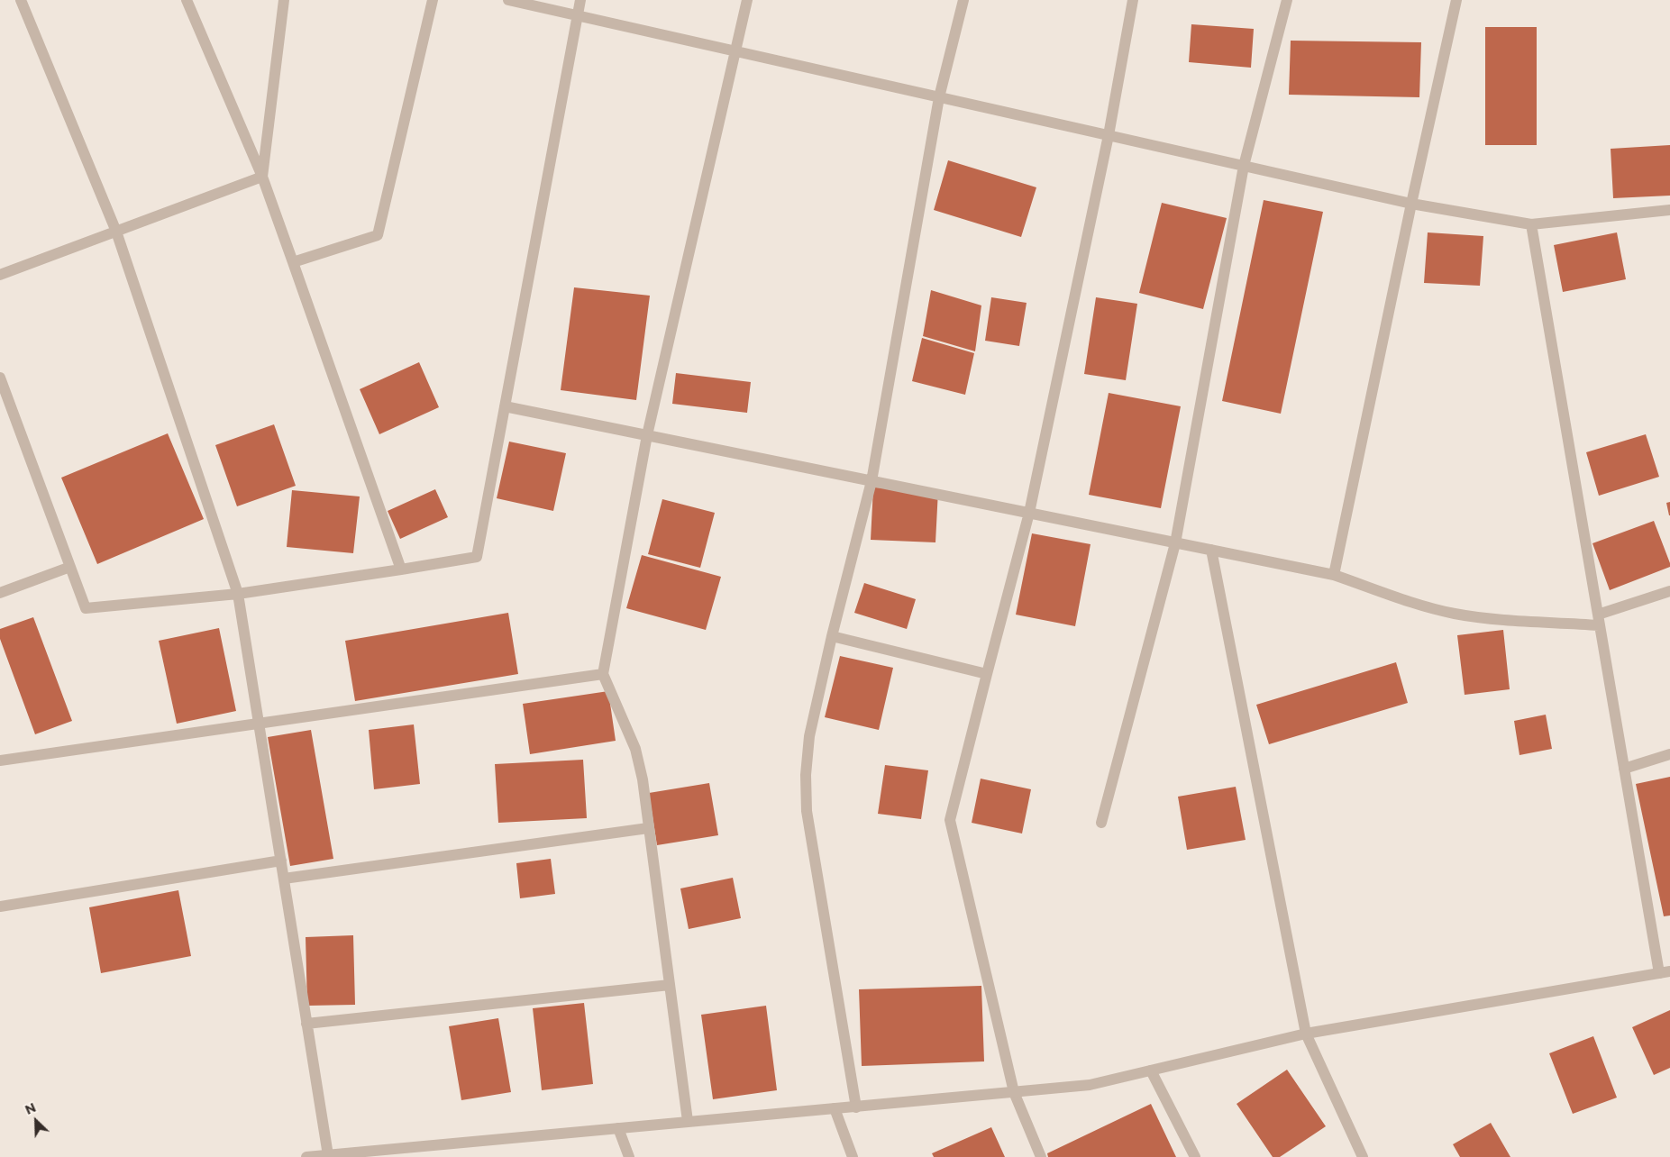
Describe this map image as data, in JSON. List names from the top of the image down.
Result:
{
  "north": "top left"
}
